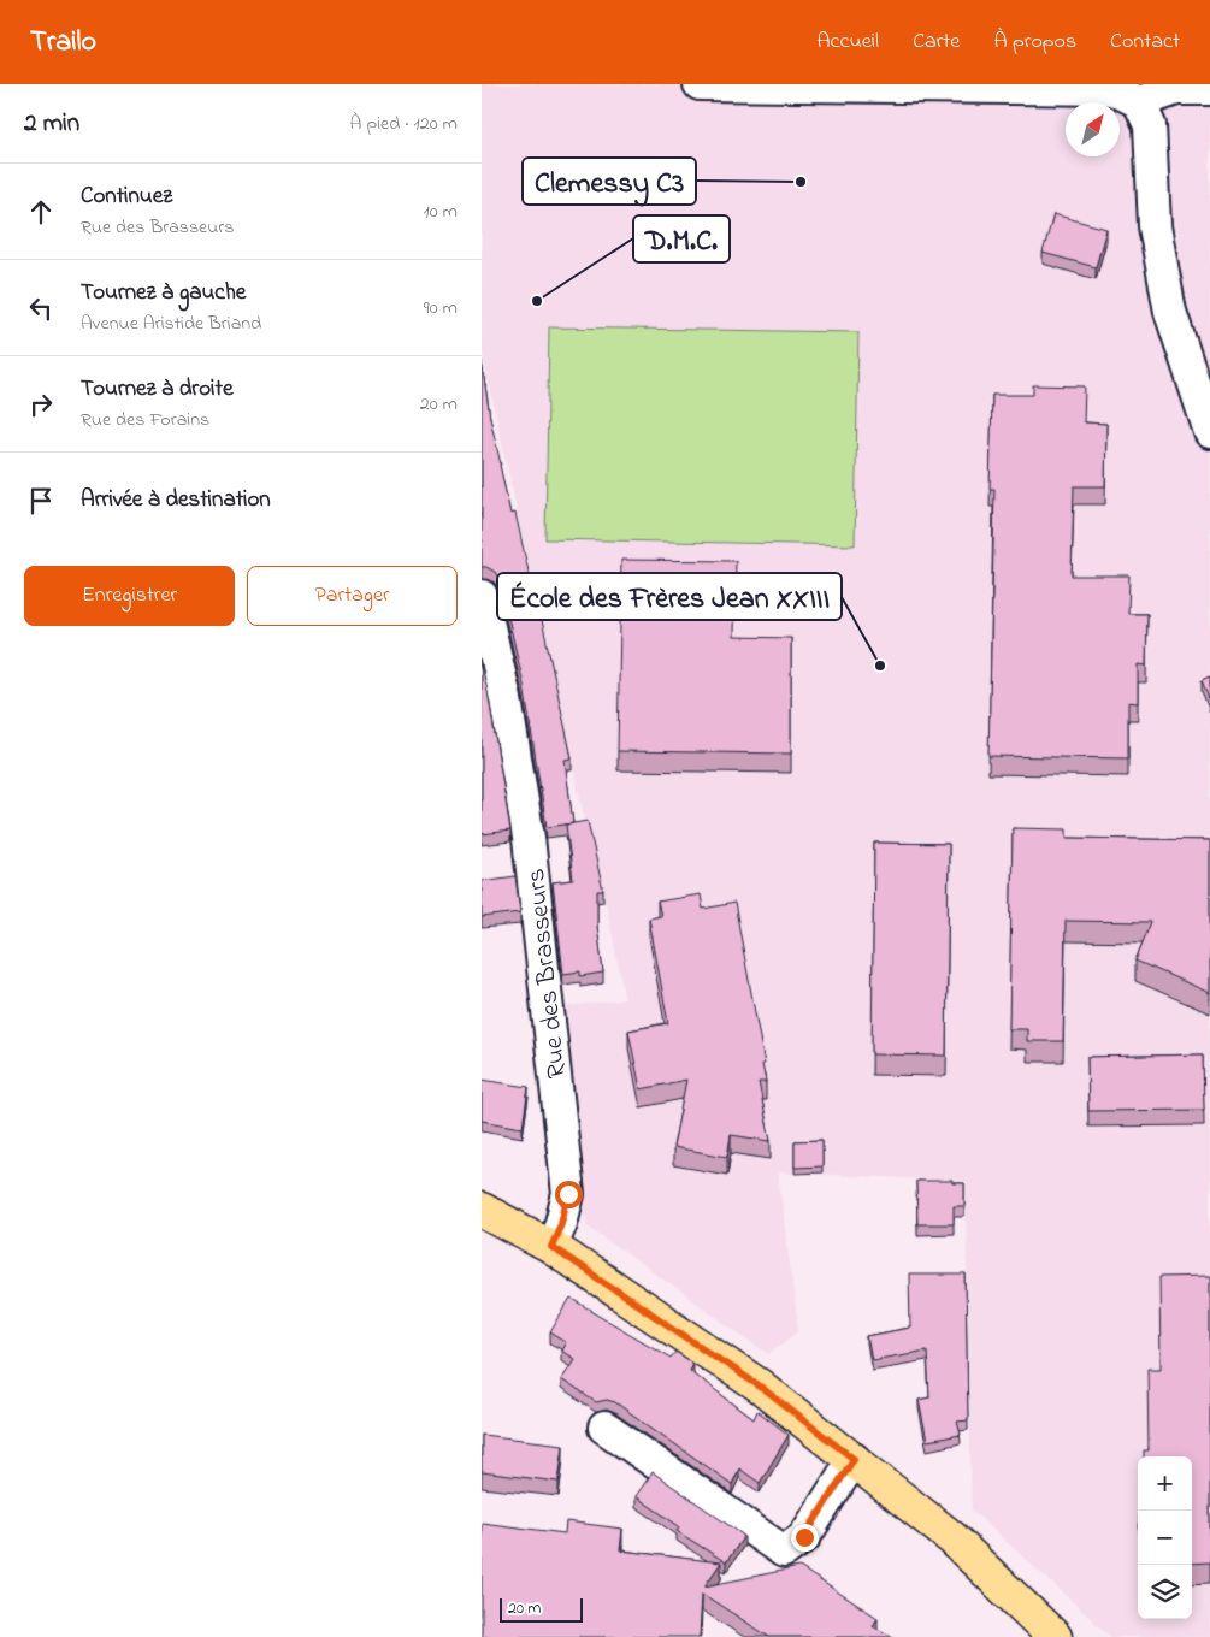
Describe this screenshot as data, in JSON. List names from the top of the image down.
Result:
{
  "streets": {
    "street": ["Rue des Brasseurs"]
  },
  "places": ["Clemessy C3", "D.M.C.", "École des Frères Jean XXIII"],
  "scale_bar": "20 m",
  "north": "top right",
  "page": {
    "header": "Trailo",
    "nav": [
      "Accueil",
      "Carte",
      "À propos",
      "Contact"
    ],
    "heading": ["2 min", "À pied · 120 m"],
    "list": [
      ["Continuez", "Rue des Brasseurs", "10 m"],
      ["Tournez à gauche", "Avenue Aristide Briand", "90 m"],
      ["Tournez à droite", "Rue des Forains", "20 m"],
      "Arrivée à destination"
    ],
    "buttons": ["Enregistrer", "Partager"],
    "map_buttons": ["+", "−"],
    "scale": "20 m"
  }
}
